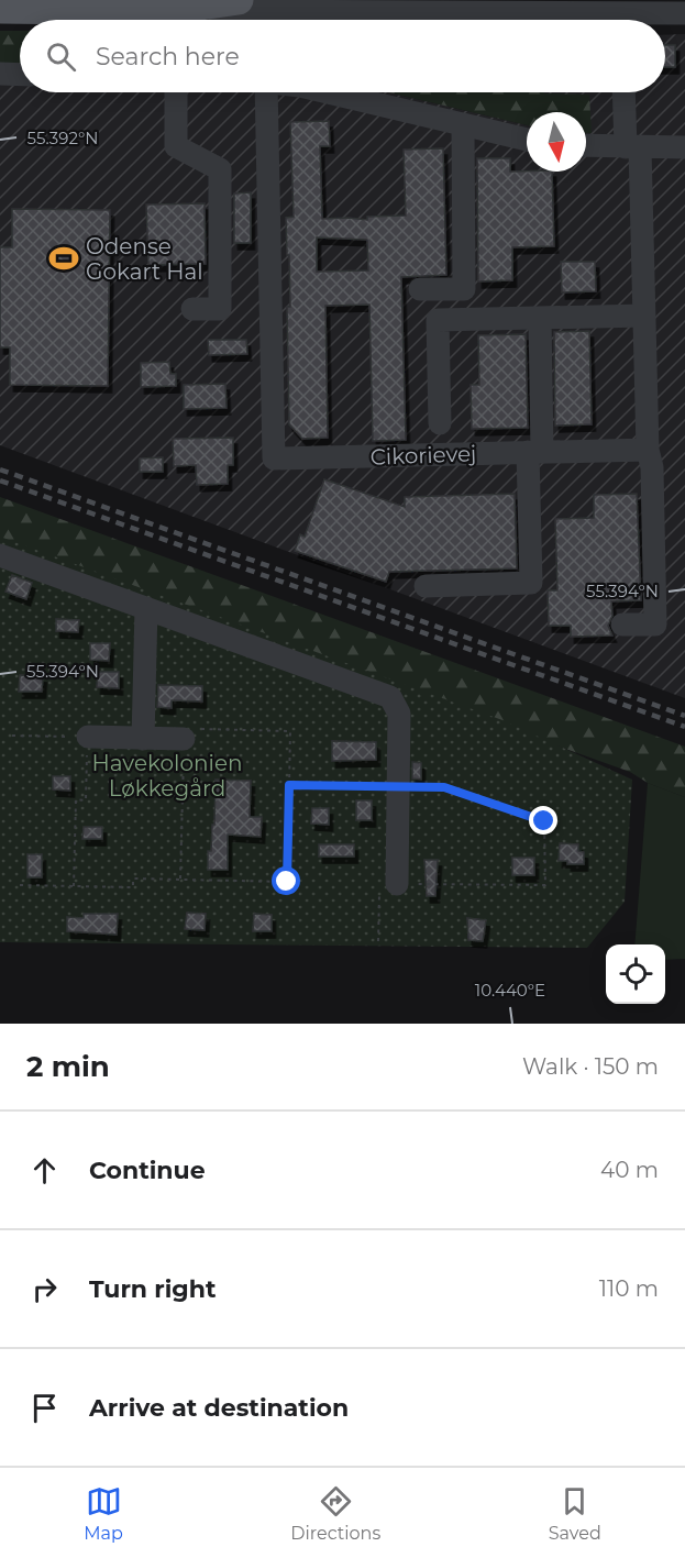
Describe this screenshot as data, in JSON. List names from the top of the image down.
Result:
{
  "streets": {
    "street": ["Cikorievej"]
  },
  "parks": ["Havekolonien Løkkegård"],
  "places": {
    "sports": ["Odense Gokart Hal"]
  },
  "north": "bottom",
  "page": {
    "search": "Search here",
    "heading": ["2 min", "Walk · 150 m"],
    "list": [
      ["Continue", "40 m"],
      ["Turn right", "110 m"],
      "Arrive at destination"
    ],
    "nav": ["Map", "Directions", "Saved"]
  },
  "coordinates": ["55.392°N", "55.394°N", "10.440°E"]
}
